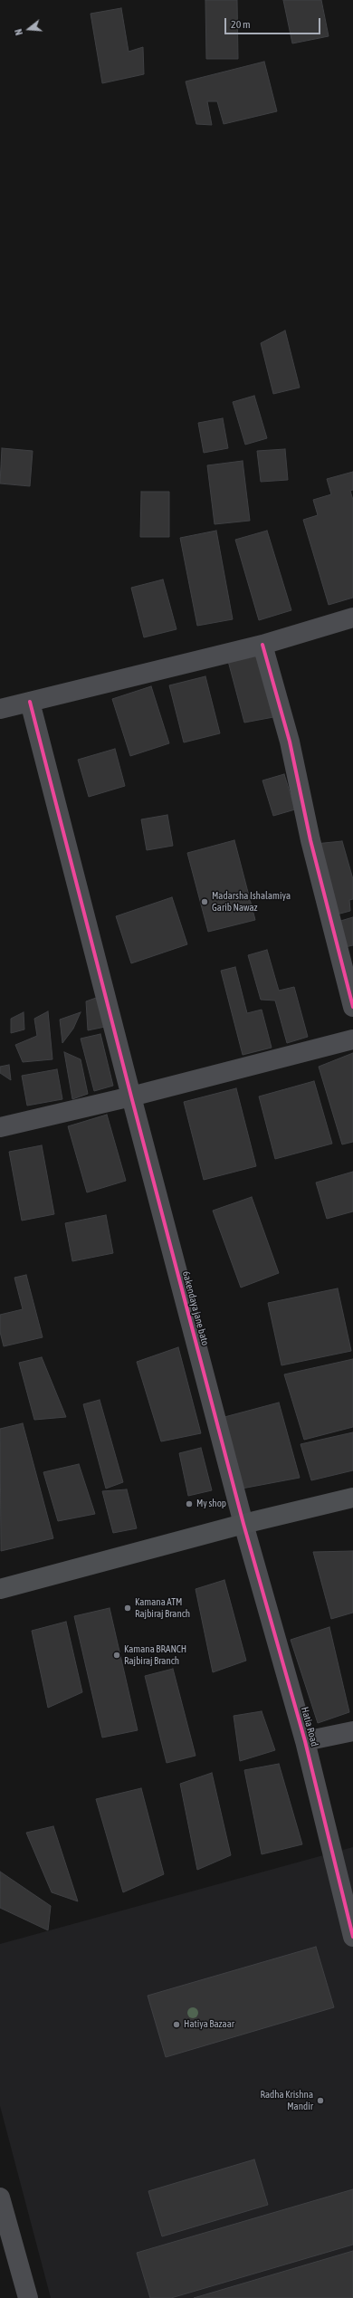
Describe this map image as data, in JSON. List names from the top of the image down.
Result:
{
  "streets": {
    "street": ["6akendaya jane bato", "Hatia Road"]
  },
  "crossings": [
    ["6akendaya jane bato", "Hatia Road"]
  ],
  "places": [
    "Madarsha Ishalamiya Garib Nawaz",
    "My shop",
    "Kamana ATM Rajbiraj Branch",
    "Kamana BRANCH Rajbiraj Branch",
    "Hatiya Bazaar",
    "Radha Krishna Mandir"
  ],
  "scale_bar": "20 m",
  "north": "left"
}
